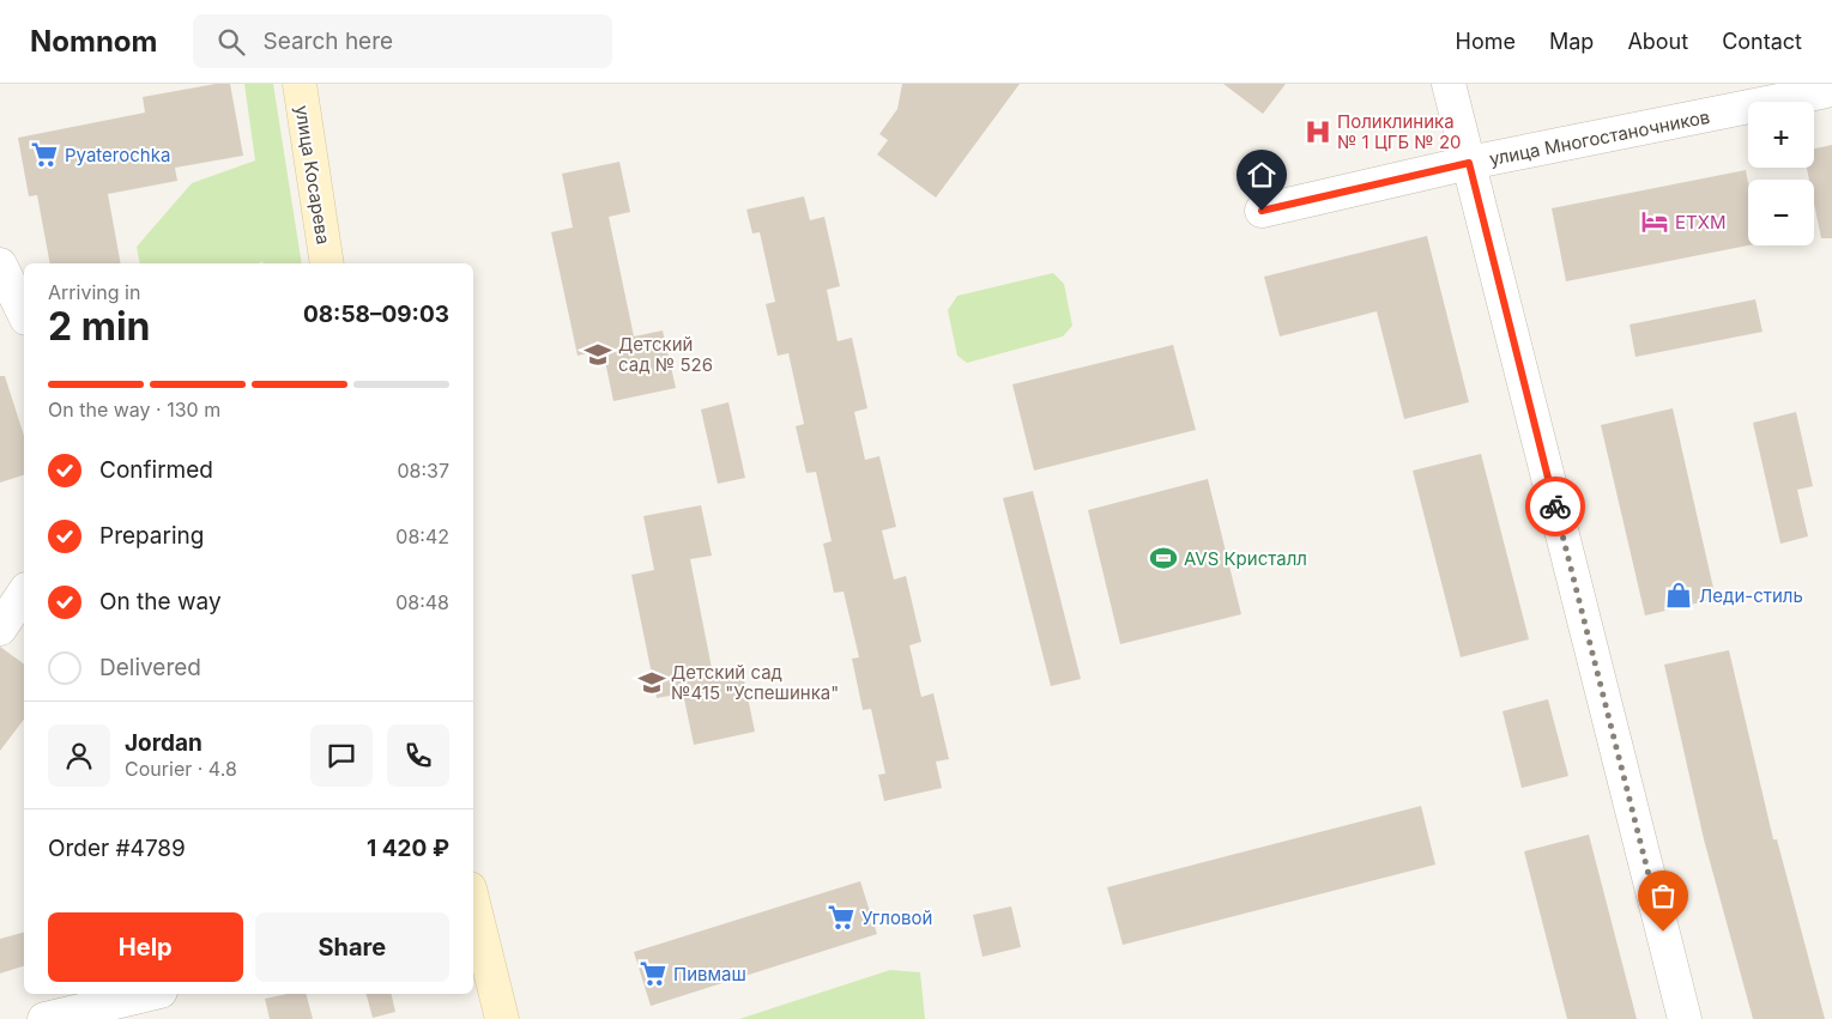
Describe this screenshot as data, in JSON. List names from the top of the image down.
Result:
{
  "streets": {
    "street": ["улица Многостаночников", "улица Косарева"]
  },
  "places": {
    "hospital": ["Поликлиника № 1 ЦГБ № 20"],
    "supermarket": ["Pyaterochka", "Угловой", "Пивмаш"],
    "hotel": ["ЕТХМ"],
    "school or university": ["Детcкий сад № 526", "Детский сад №415 \"Успешинка\""],
    "sports": ["AVS Кристалл"],
    "shop": ["Леди-стиль"]
  },
  "page": {
    "header": "Nomnom",
    "search": "Search here",
    "nav": [
      "Home",
      "Map",
      "About",
      "Contact"
    ],
    "map_buttons": ["+", "−"],
    "heading": ["2 min", "Arriving in", "08:58–09:03"],
    "panel": [
      "Jordan",
      "Courier · 4.8",
      "Order #4789",
      "1 420 ₽"
    ],
    "bar": "On the way · 130 m",
    "list": [
      ["Confirmed", "08:37"],
      ["Preparing", "08:42"],
      ["On the way", "08:48"],
      "Delivered"
    ],
    "buttons": ["Help", "Share"]
  }
}
